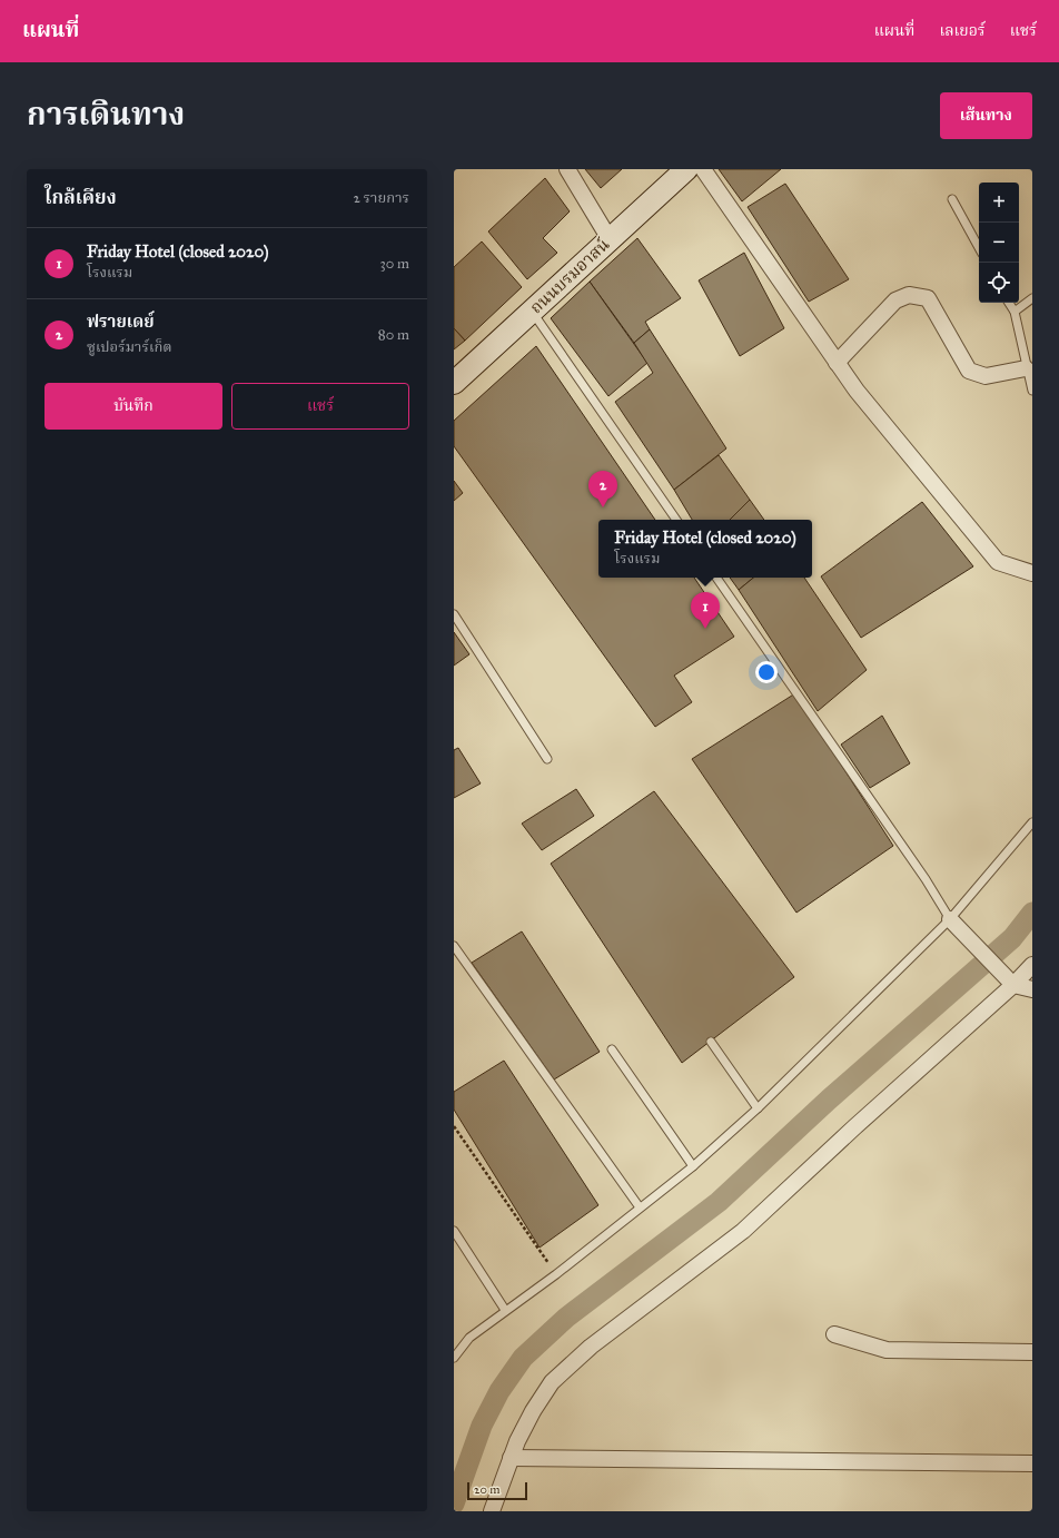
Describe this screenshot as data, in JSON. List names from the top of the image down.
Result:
{
  "streets": {
    "main road": ["ถนนบรมอาสน์"]
  },
  "scale_bar": "20 m",
  "page": {
    "header": "แผนที่",
    "nav": ["แผนที่", "เลเยอร์", "แชร์"],
    "title": "การเดินทาง",
    "buttons": [
      "เส้นทาง",
      ["บันทึก", "แชร์"]
    ],
    "heading": ["ใกล้เคียง", "2 รายการ"],
    "map_buttons": ["+", "−"],
    "list": [
      {
        "mark": "1",
        "name": "Friday Hotel (closed 2020)",
        "note": "โรงแรม",
        "value": "30 m"
      },
      {
        "mark": "2",
        "name": "ฟรายเดย์",
        "note": "ซูเปอร์มาร์เก็ต",
        "value": "80 m"
      }
    ],
    "pins": ["2", "1"],
    "popup": ["Friday Hotel (closed 2020)", "โรงแรม"],
    "scale": "20 m"
  }
}
